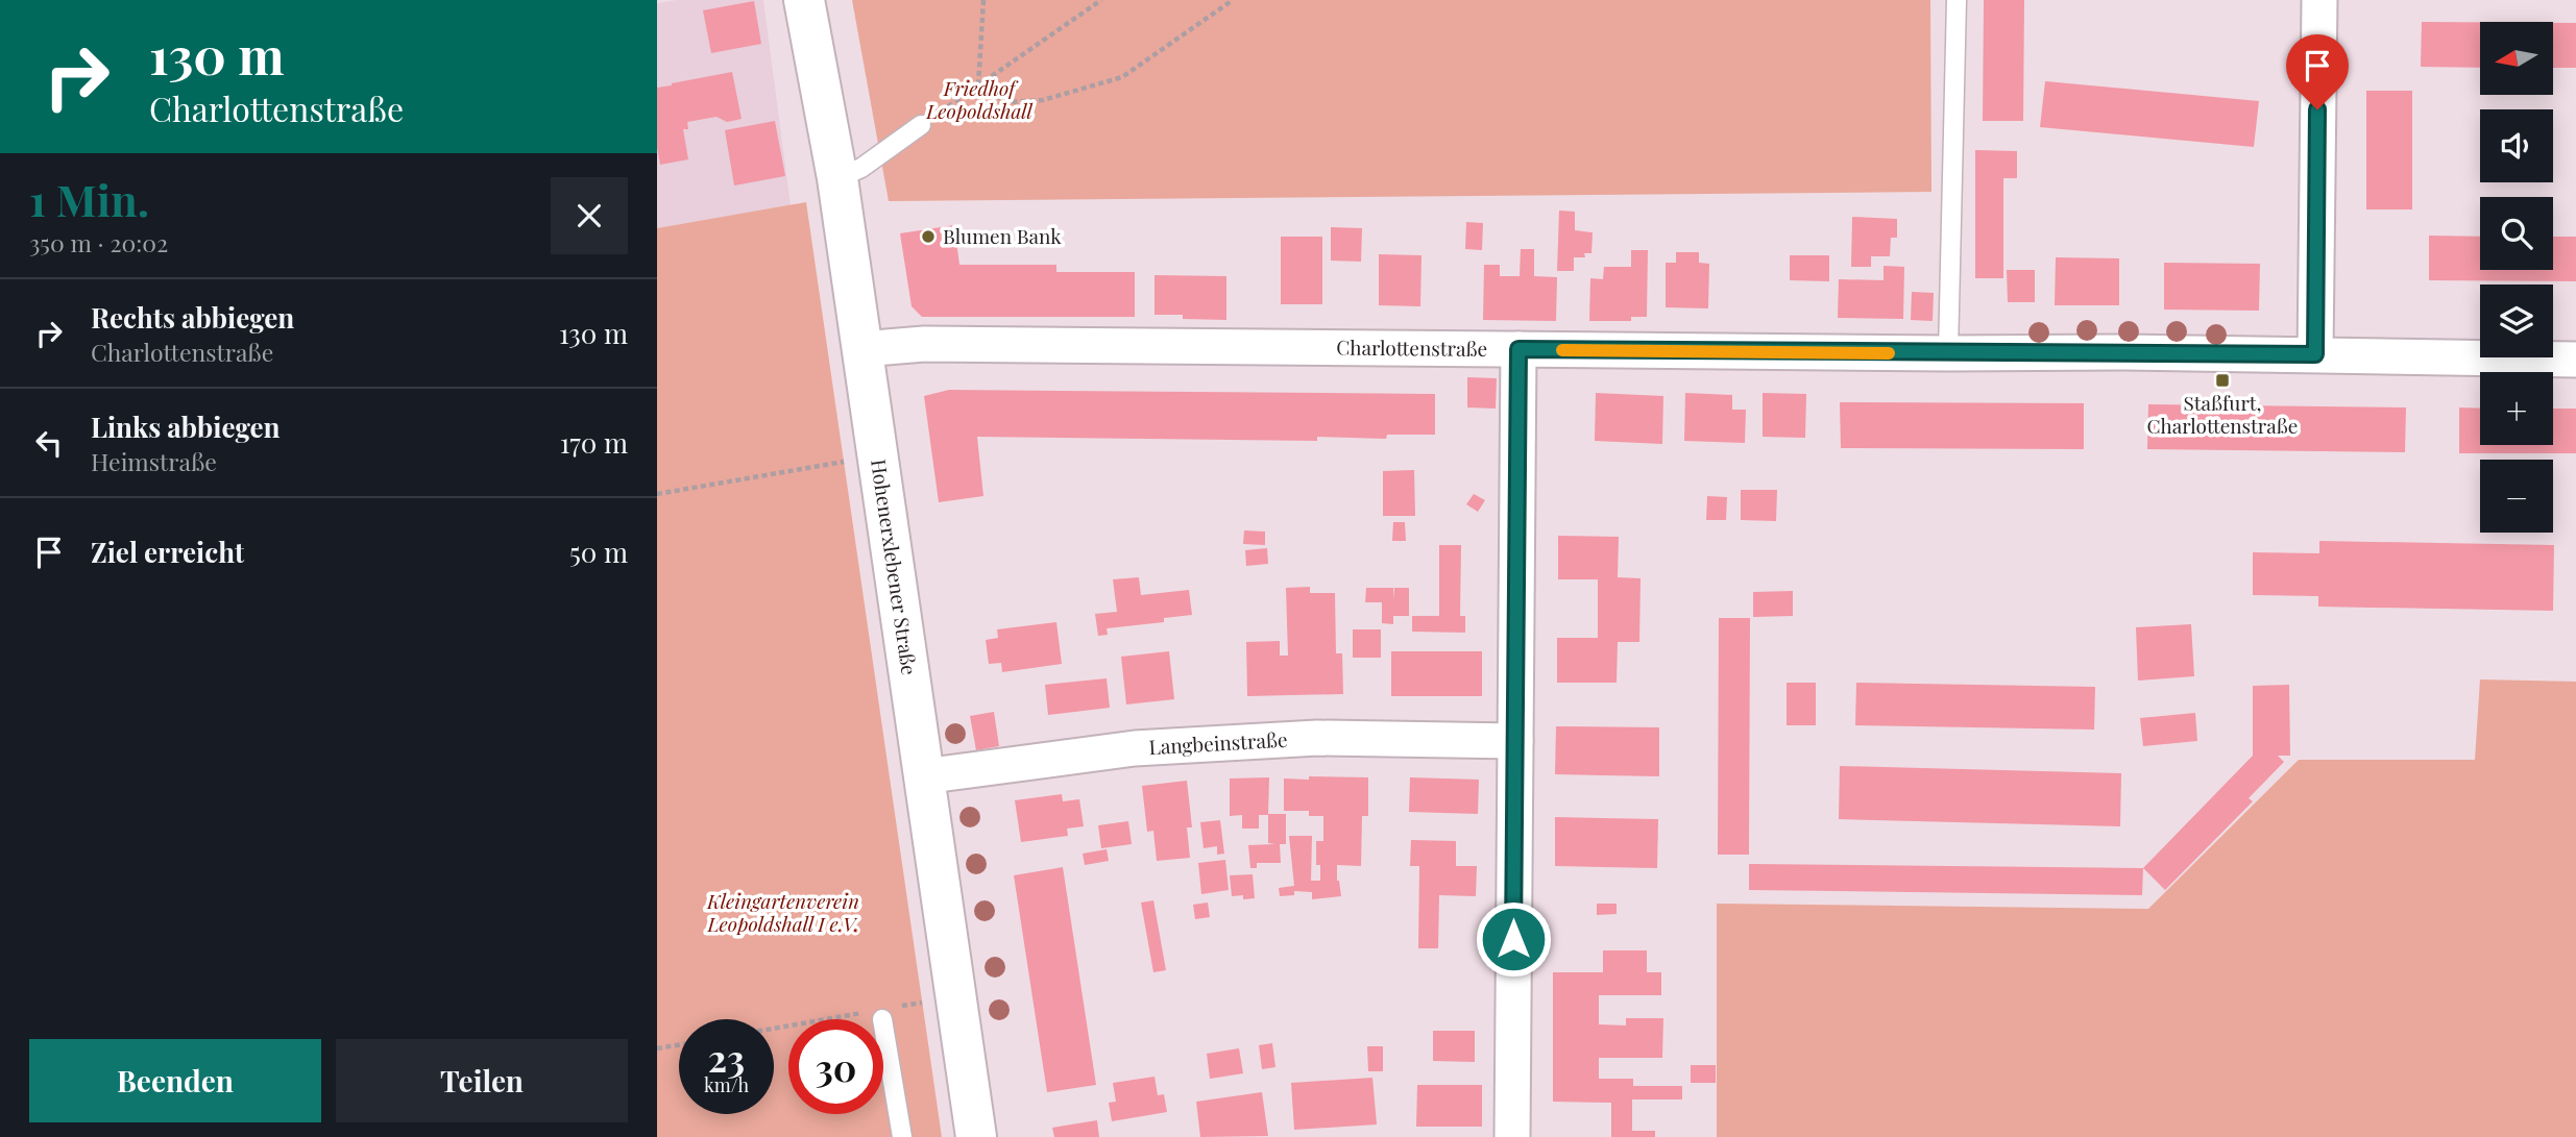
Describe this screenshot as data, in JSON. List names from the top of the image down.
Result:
{
  "streets": {
    "main road": ["Hohenerxlebener Straße"],
    "street": ["Charlottenstraße", "Langbeinstraße"]
  },
  "crossings": [
    ["Charlottenstraße", "Hohenerxlebener Straße"],
    ["Hohenerxlebener Straße", "Langbeinstraße"]
  ],
  "parks": ["Friedhof Leopoldshall", "Kleingartenverein Leopoldshall I e.V."],
  "places": {
    "other": ["Blumen Bank"],
    "transit": ["Staßfurt, Charlottenstraße"]
  },
  "north": "left",
  "page": {
    "turn": ["130 m", "Charlottenstraße"],
    "map_buttons": ["+", "−"],
    "heading": ["1 Min.", "350 m · 20:02"],
    "list": [
      {
        "name": "Rechts abbiegen",
        "note": "Charlottenstraße",
        "value": "130 m"
      },
      {
        "name": "Links abbiegen",
        "note": "Heimstraße",
        "value": "170 m"
      },
      {
        "name": "Ziel erreicht",
        "value": "50 m"
      }
    ],
    "speed": "23 km/h",
    "limit": "30",
    "buttons": ["Beenden", "Teilen"]
  }
}
